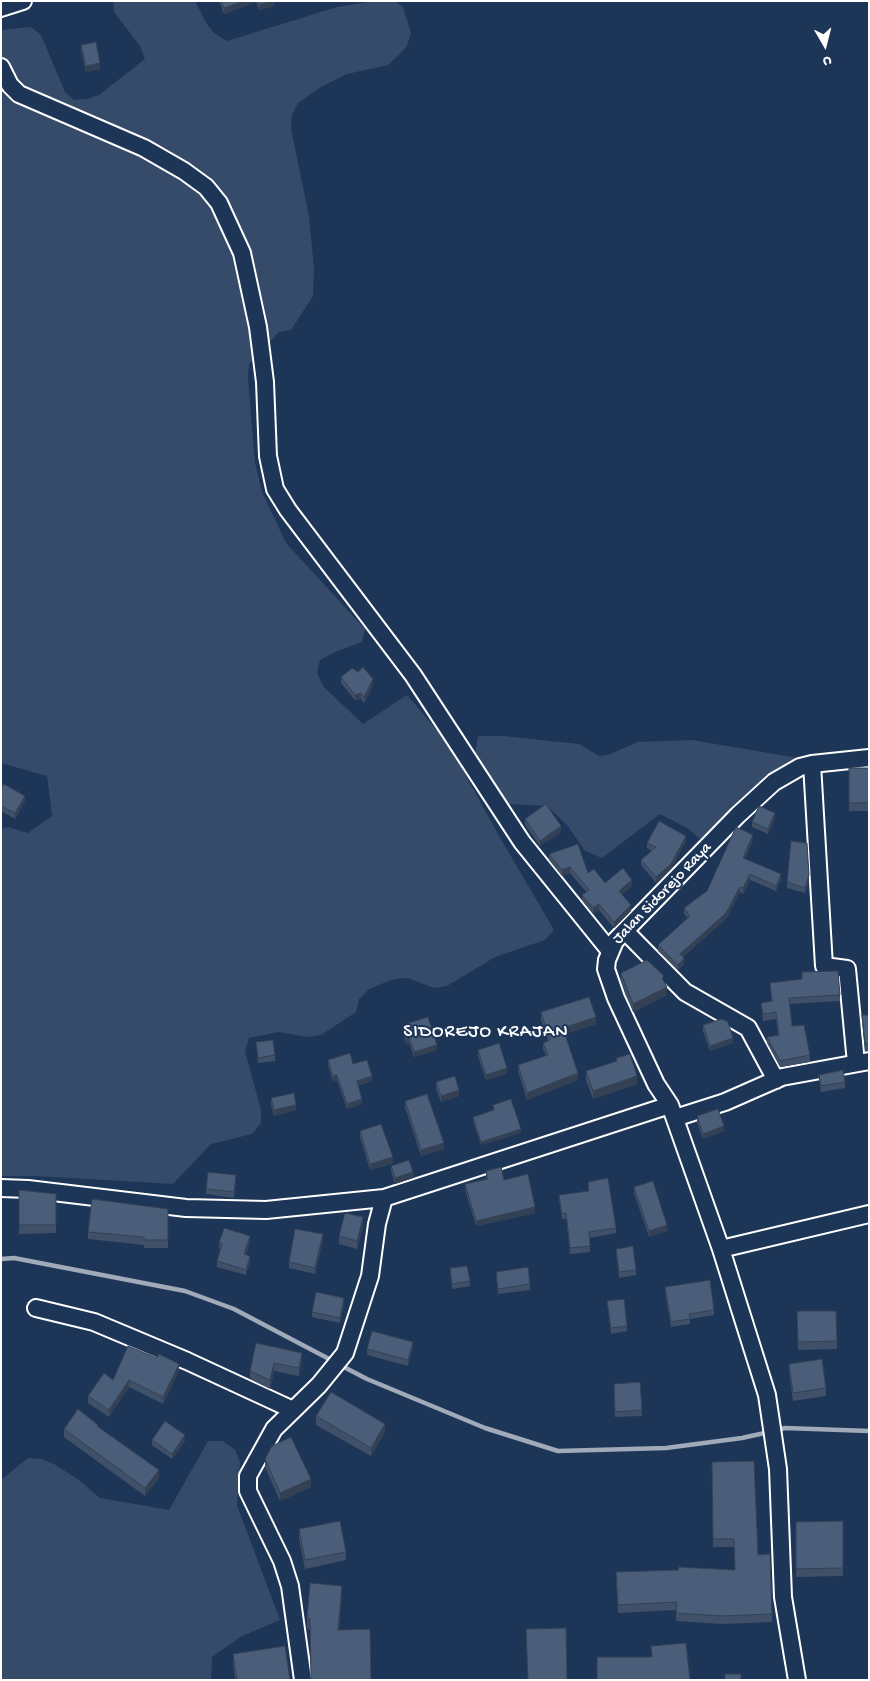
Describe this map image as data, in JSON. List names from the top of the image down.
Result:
{
  "streets": {
    "street": ["Jalan Sidorejo Raya"]
  },
  "districts": ["SIDOREJO KRAJAN"],
  "north": "bottom"
}
